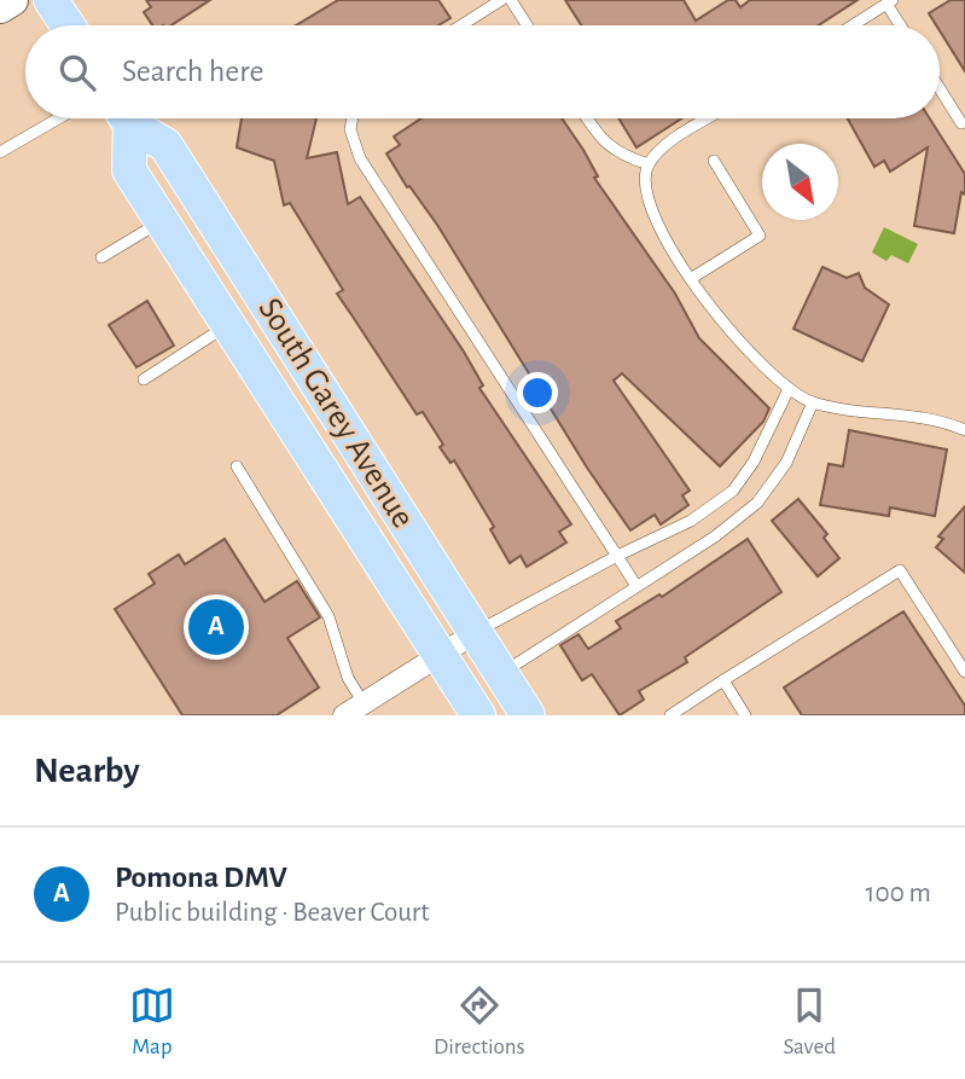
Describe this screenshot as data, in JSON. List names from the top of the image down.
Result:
{
  "streets": {
    "main road": ["South Garey Avenue"]
  },
  "north": "bottom right",
  "page": {
    "search": "Search here",
    "pins": "A",
    "heading": "Nearby",
    "list": [
      {
        "mark": "A",
        "name": "Pomona DMV",
        "note": "Public building · Beaver Court",
        "value": "100 m"
      }
    ],
    "nav": ["Map", "Directions", "Saved"]
  }
}
